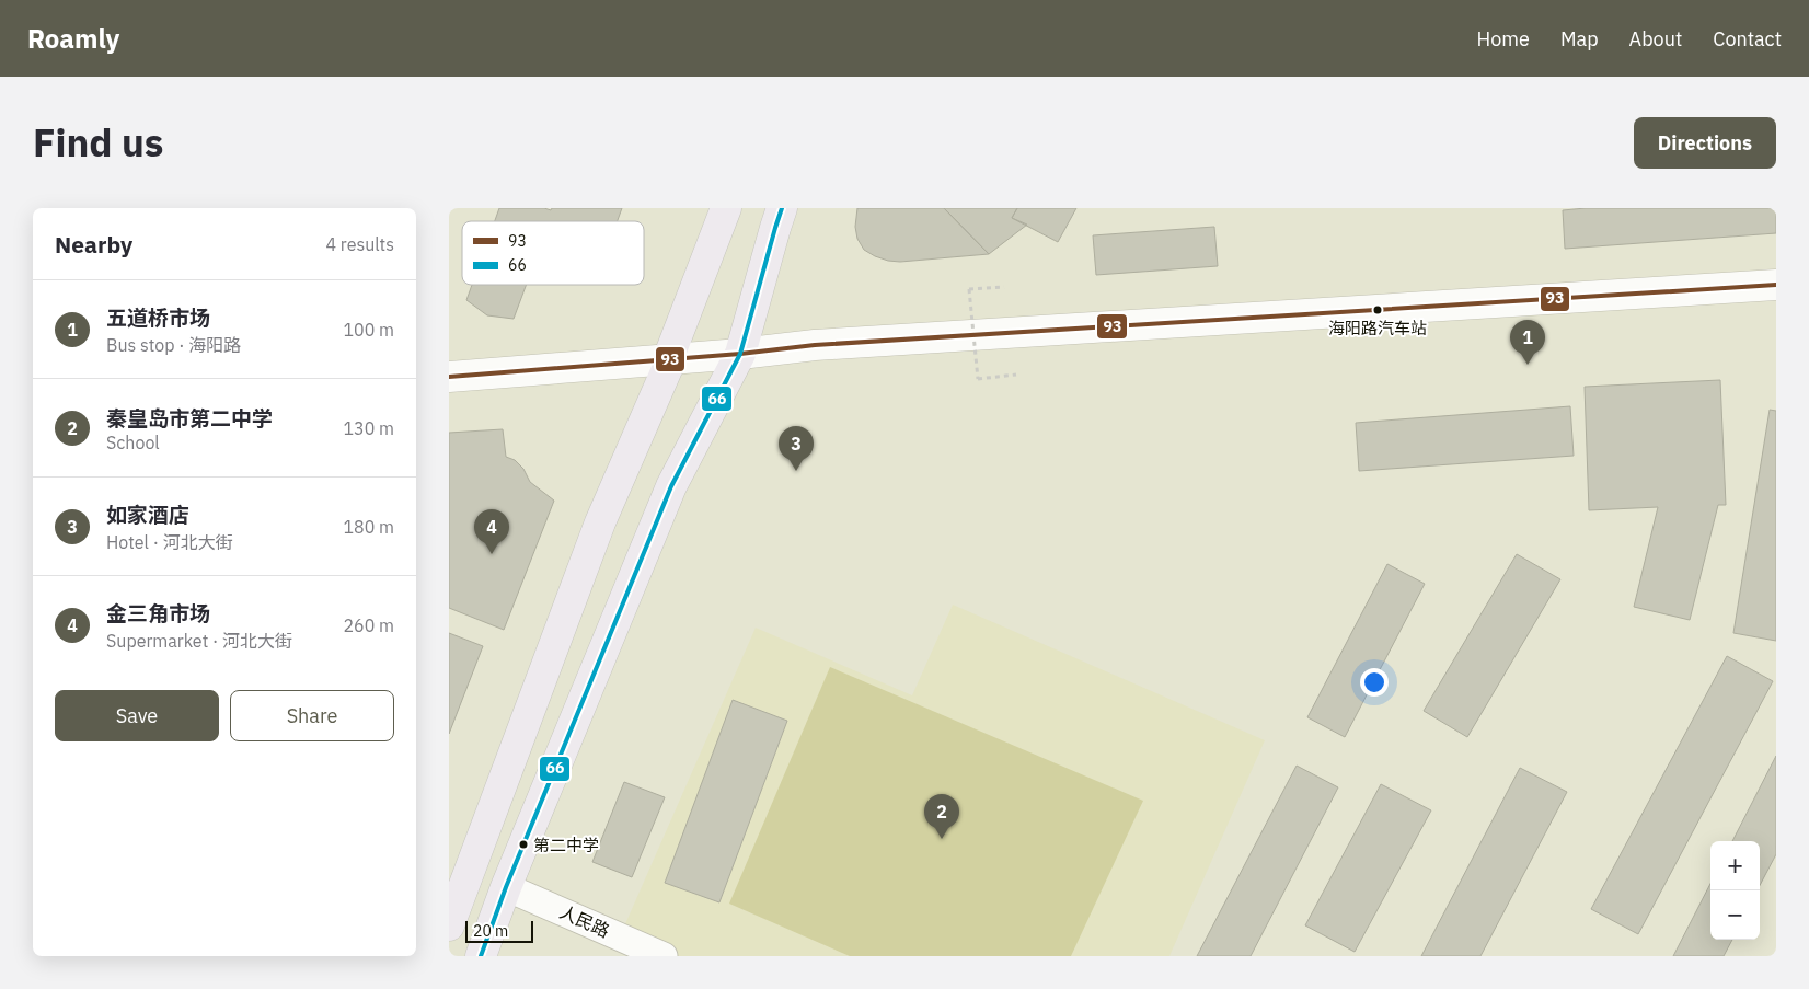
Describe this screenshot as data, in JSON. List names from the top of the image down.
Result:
{
  "streets": {
    "street": ["人民路"]
  },
  "places": ["海阳路汽车站", "第二中学"],
  "lines": ["transit line 66", "transit line 93"],
  "legend": ["93", "66"],
  "scale_bar": "20 m",
  "page": {
    "header": "Roamly",
    "nav": [
      "Home",
      "Map",
      "About",
      "Contact"
    ],
    "title": "Find us",
    "buttons": [
      "Directions",
      ["Save", "Share"]
    ],
    "heading": ["Nearby", "4 results"],
    "list": [
      {
        "mark": "1",
        "name": "五道桥市场",
        "note": "Bus stop · 海阳路",
        "value": "100 m"
      },
      {
        "mark": "2",
        "name": "秦皇岛市第二中学",
        "note": "School",
        "value": "130 m"
      },
      {
        "mark": "3",
        "name": "如家酒店",
        "note": "Hotel · 河北大街",
        "value": "180 m"
      },
      {
        "mark": "4",
        "name": "金三角市场",
        "note": "Supermarket · 河北大街",
        "value": "260 m"
      }
    ],
    "pins": [
      "1",
      "3",
      "4",
      "2"
    ],
    "map_buttons": ["+", "−"],
    "scale": "20 m"
  }
}
